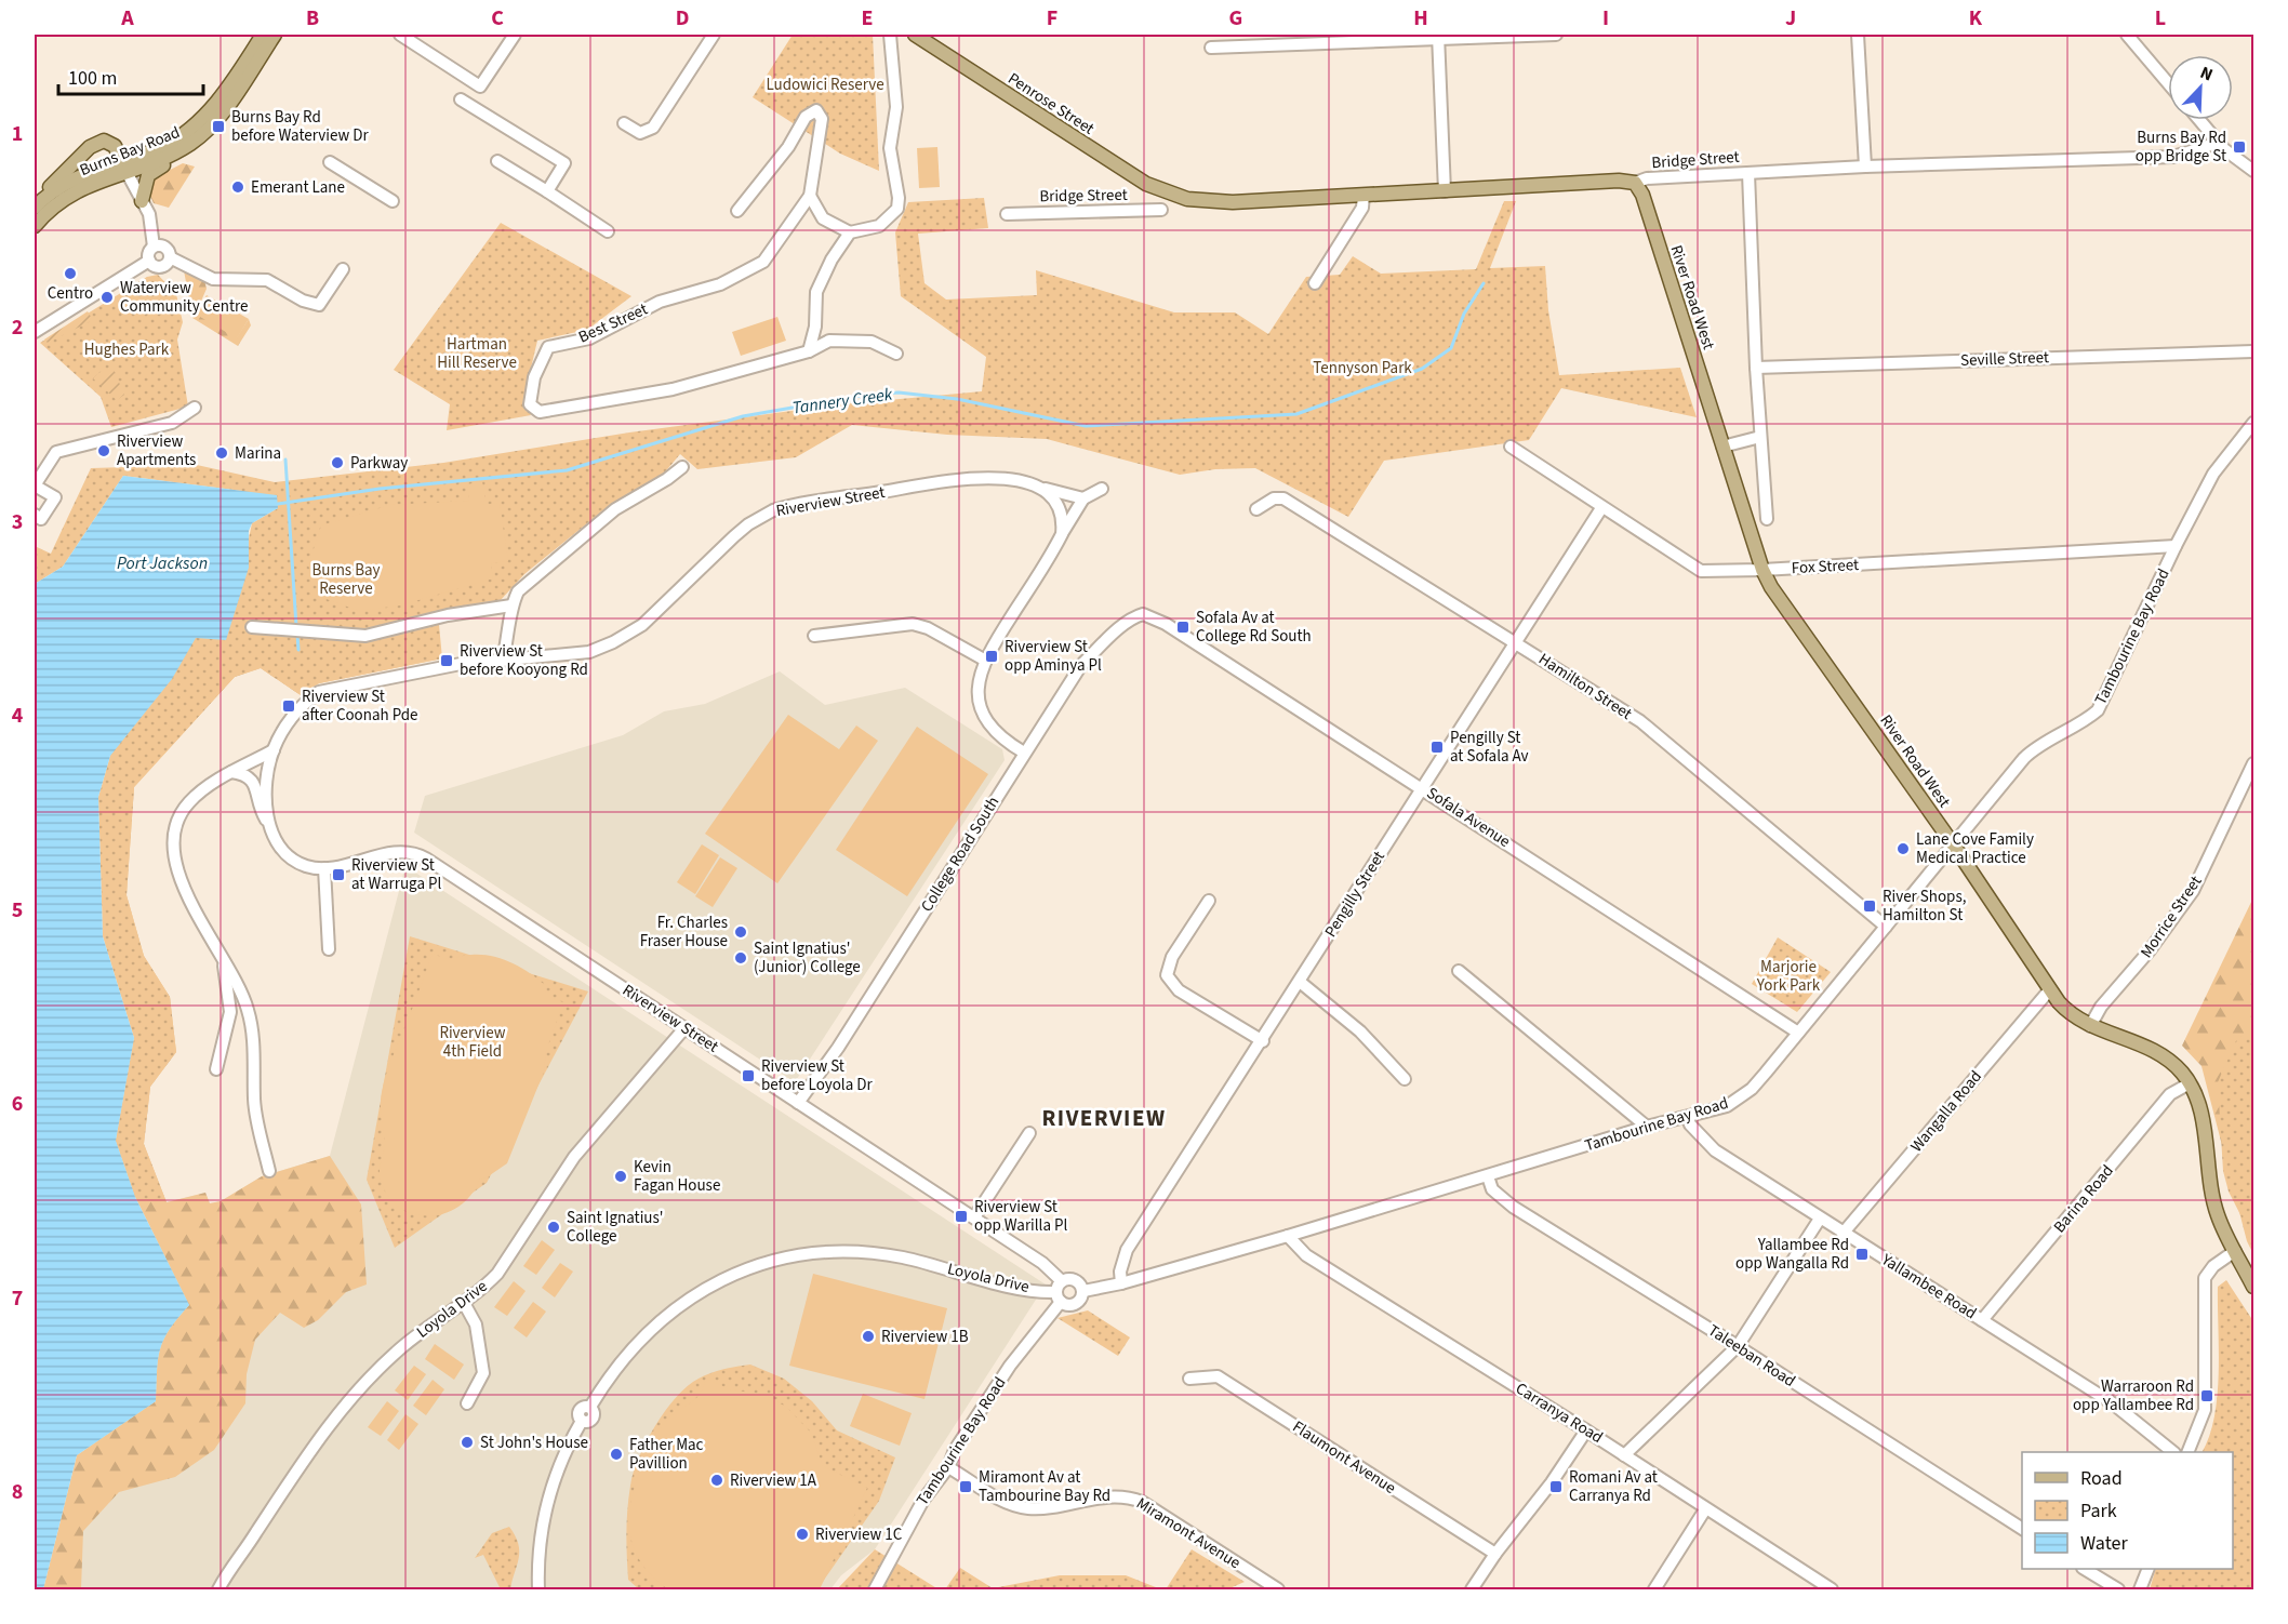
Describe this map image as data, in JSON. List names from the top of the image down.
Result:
{
  "streets": {
    "main road": [
      "Penrose Street",
      "Burns Bay Road",
      "Bridge Street",
      "River Road West"
    ],
    "street": [
      "Best Street",
      "Seville Street",
      "Riverview Street",
      "Fox Street",
      "Tambourine Bay Road",
      "Hamilton Street",
      "Sofala Avenue",
      "College Road South",
      "Pengilly Street",
      "Morrice Street",
      "Wangalla Road",
      "Barina Road",
      "Loyola Drive",
      "Yallambee Road",
      "Taleeban Road",
      "Carranya Road",
      "Flaumont Avenue",
      "Miramont Avenue"
    ]
  },
  "crossings": [
    ["Penrose Street", "Bridge Street"],
    ["Bridge Street", "River Road West"],
    ["River Road West", "Fox Street"],
    ["River Road West", "Tambourine Bay Road"],
    ["River Road West", "Morrice Street"],
    ["River Road West", "Wangalla Road"],
    ["River Road West", "Barina Road"],
    ["Riverview Street", "Tambourine Bay Road"],
    ["Riverview Street", "College Road South"],
    ["Riverview Street", "Loyola Drive"],
    ["Fox Street", "Tambourine Bay Road"],
    ["Fox Street", "Pengilly Street"],
    ["Tambourine Bay Road", "Hamilton Street"],
    ["Tambourine Bay Road", "Sofala Avenue"],
    ["Tambourine Bay Road", "Pengilly Street"],
    ["Tambourine Bay Road", "Loyola Drive"],
    ["Tambourine Bay Road", "Yallambee Road"],
    ["Tambourine Bay Road", "Taleeban Road"],
    ["Tambourine Bay Road", "Carranya Road"],
    ["Tambourine Bay Road", "Miramont Avenue"],
    ["Hamilton Street", "Pengilly Street"],
    ["Sofala Avenue", "College Road South"],
    ["Sofala Avenue", "Pengilly Street"],
    ["Wangalla Road", "Yallambee Road"],
    ["Barina Road", "Yallambee Road"]
  ],
  "districts": ["RIVERVIEW"],
  "water": ["Tannery Creek", "Port Jackson"],
  "parks": [
    "Ludowici Reserve",
    "Hartman Hill Reserve",
    "Hughes Park",
    "Tennyson Park",
    "Burns Bay Reserve",
    "Marjorie York Park",
    "Riverview 4th Field"
  ],
  "places": {
    "transit": [
      "Burns Bay Rd before Waterview Dr",
      "Burns Bay Rd opp Bridge St",
      "Sofala Av at College Rd South",
      "Riverview St opp Aminya Pl",
      "Riverview St before Kooyong Rd",
      "Riverview St after Coonah Pde",
      "Pengilly St at Sofala Av",
      "Riverview St at Warruga Pl",
      "River Shops, Hamilton St",
      "Riverview St before Loyola Dr",
      "Riverview St opp Warilla Pl",
      "Yallambee Rd opp Wangalla Rd",
      "Warraroon Rd opp Yallambee Rd",
      "Miramont Av at Tambourine Bay Rd",
      "Romani Av at Carranya Rd"
    ],
    "other": [
      "Emerant Lane",
      "Centro",
      "Waterview Community Centre",
      "Riverview Apartments",
      "Marina",
      "Parkway",
      "Lane Cove Family Medical Practice",
      "Fr. Charles Fraser House",
      "Saint Ignatius' (Junior) College",
      "Kevin Fagan House",
      "Saint Ignatius' College",
      "Riverview 1B",
      "St John's House",
      "Father Mac Pavillion",
      "Riverview 1A",
      "Riverview 1C"
    ]
  },
  "legend": ["Road", "Park", "Water"],
  "scale_bar": "100 m",
  "north": "top right",
  "grid": {
    "columns": [
      "A",
      "B",
      "C",
      "D",
      "E",
      "F",
      "G",
      "H",
      "I",
      "J",
      "K",
      "L"
    ],
    "rows": [
      "1",
      "2",
      "3",
      "4",
      "5",
      "6",
      "7",
      "8"
    ]
  }
}
